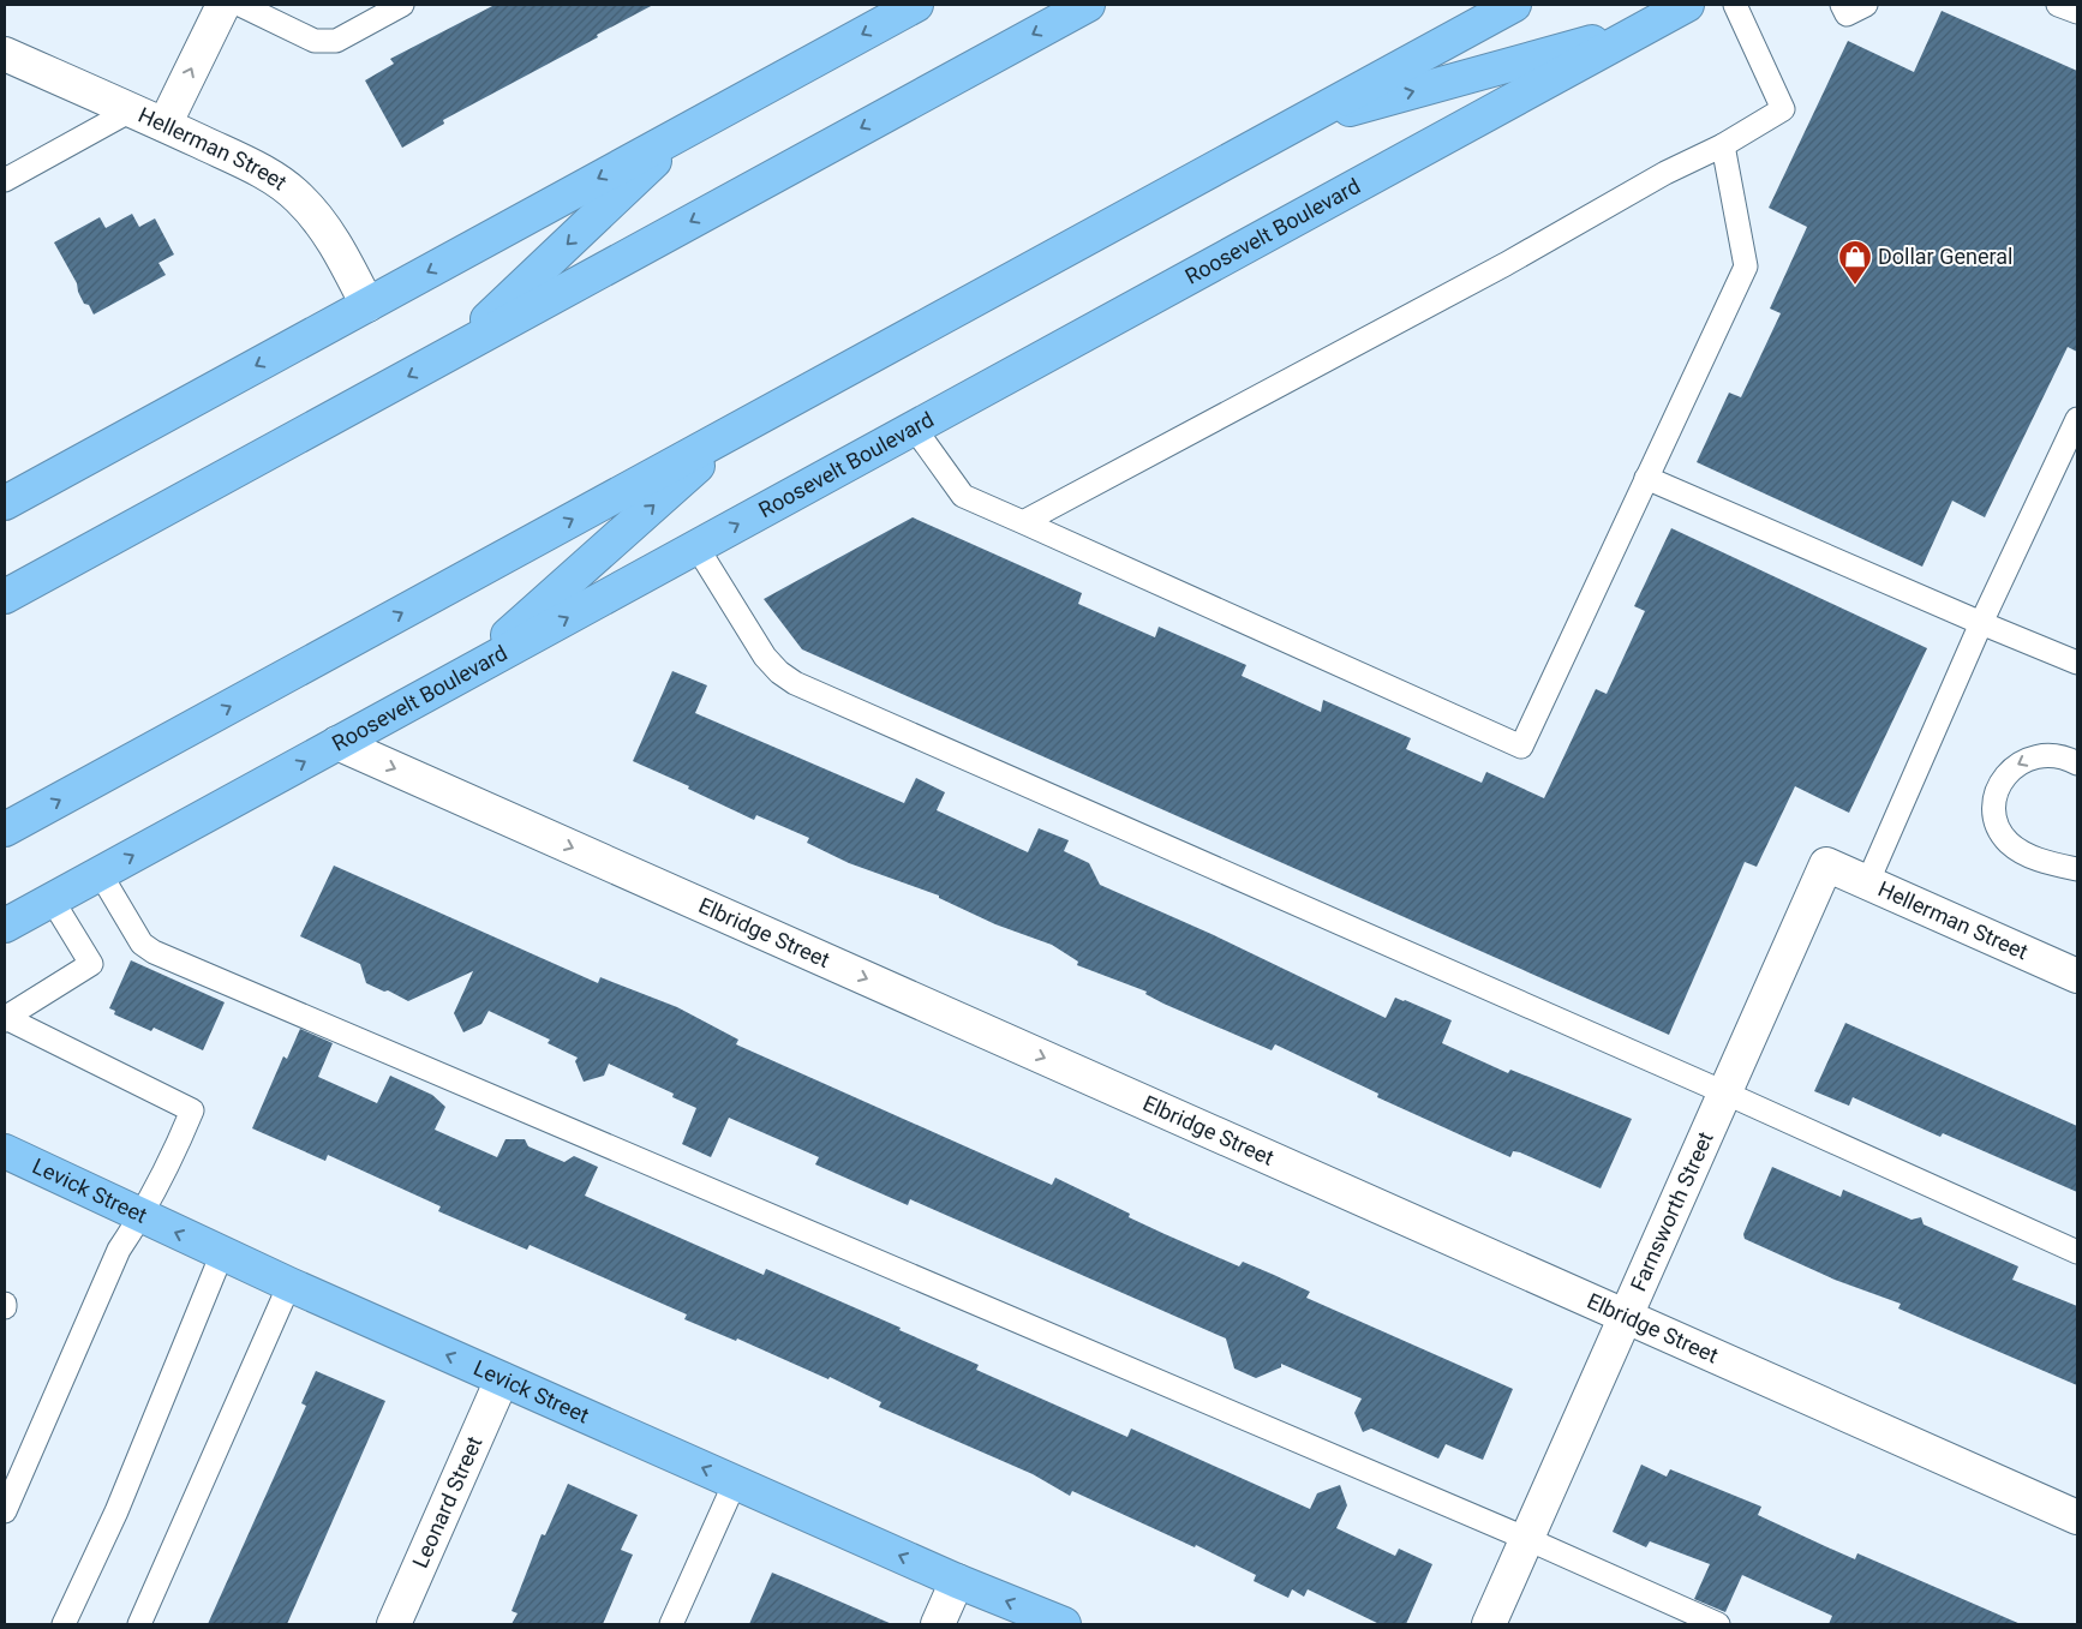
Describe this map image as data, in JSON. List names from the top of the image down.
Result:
{
  "streets": {
    "highway": ["Roosevelt Boulevard", "Levick Street"],
    "street": [
      "Hellerman Street",
      "Elbridge Street",
      "Farnsworth Street",
      "Leonard Street"
    ]
  },
  "crossings": [
    ["Hellerman Street", "Farnsworth Street"],
    ["Roosevelt Boulevard", "Elbridge Street"],
    ["Elbridge Street", "Farnsworth Street"],
    ["Levick Street", "Leonard Street"]
  ],
  "one_way": ["Elbridge Street", "Levick Street"],
  "places": {
    "shop": ["Dollar General"]
  }
}
